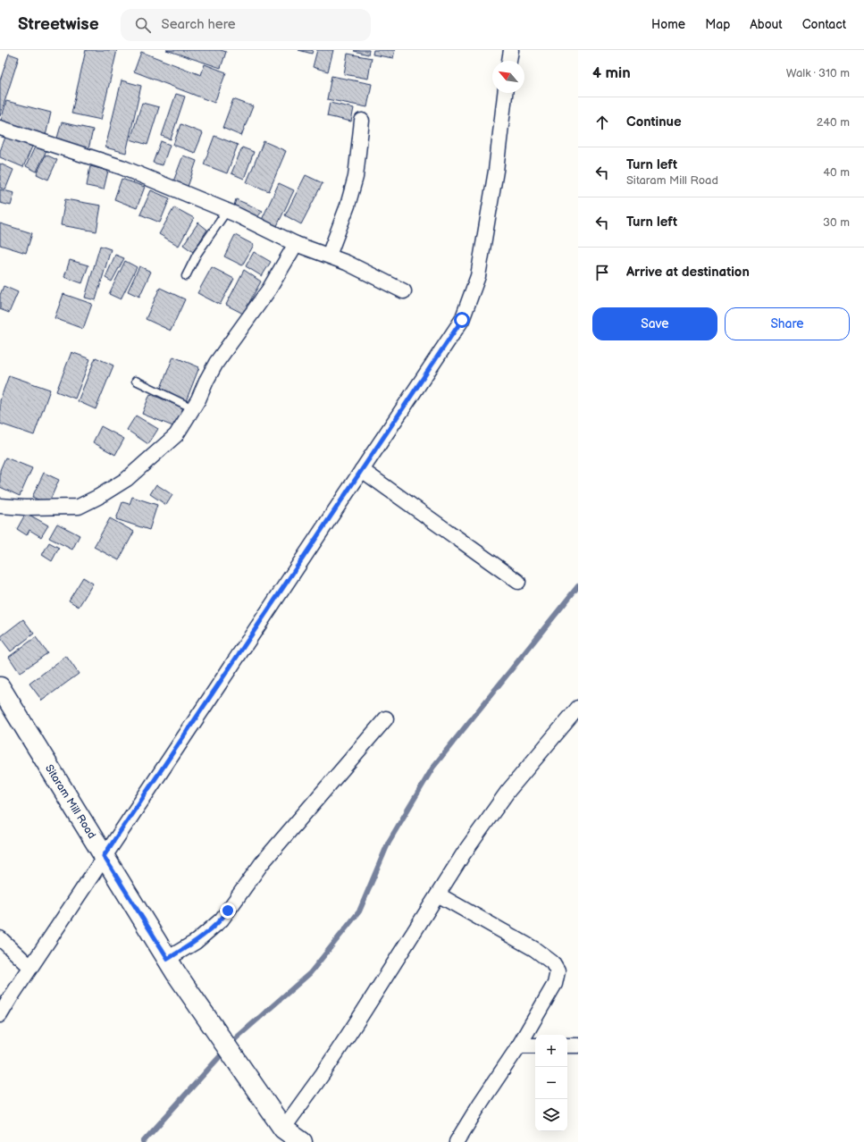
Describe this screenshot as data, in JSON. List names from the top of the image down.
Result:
{
  "streets": {
    "street": ["Sitaram Mill Road"]
  },
  "north": "top left",
  "page": {
    "header": "Streetwise",
    "search": "Search here",
    "nav": [
      "Home",
      "Map",
      "About",
      "Contact"
    ],
    "heading": ["4 min", "Walk · 310 m"],
    "list": [
      ["Continue", "240 m"],
      ["Turn left", "Sitaram Mill Road", "40 m"],
      ["Turn left", "30 m"],
      "Arrive at destination"
    ],
    "buttons": ["Save", "Share"],
    "map_buttons": ["+", "−"]
  }
}
